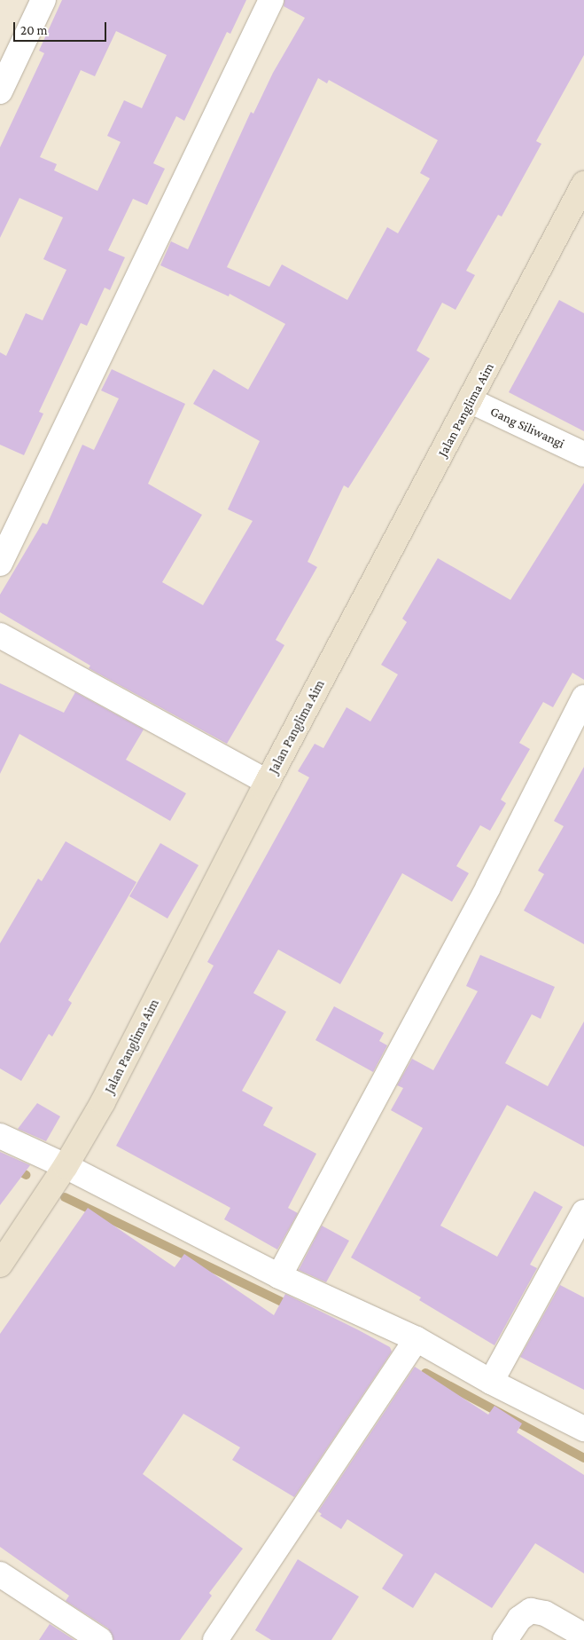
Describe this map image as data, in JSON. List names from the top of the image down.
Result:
{
  "streets": {
    "street": ["Jalan Panglima Aim", "Gang Siliwangi"]
  },
  "crossings": [
    ["Jalan Panglima Aim", "Gang Siliwangi"]
  ],
  "scale_bar": "20 m"
}
